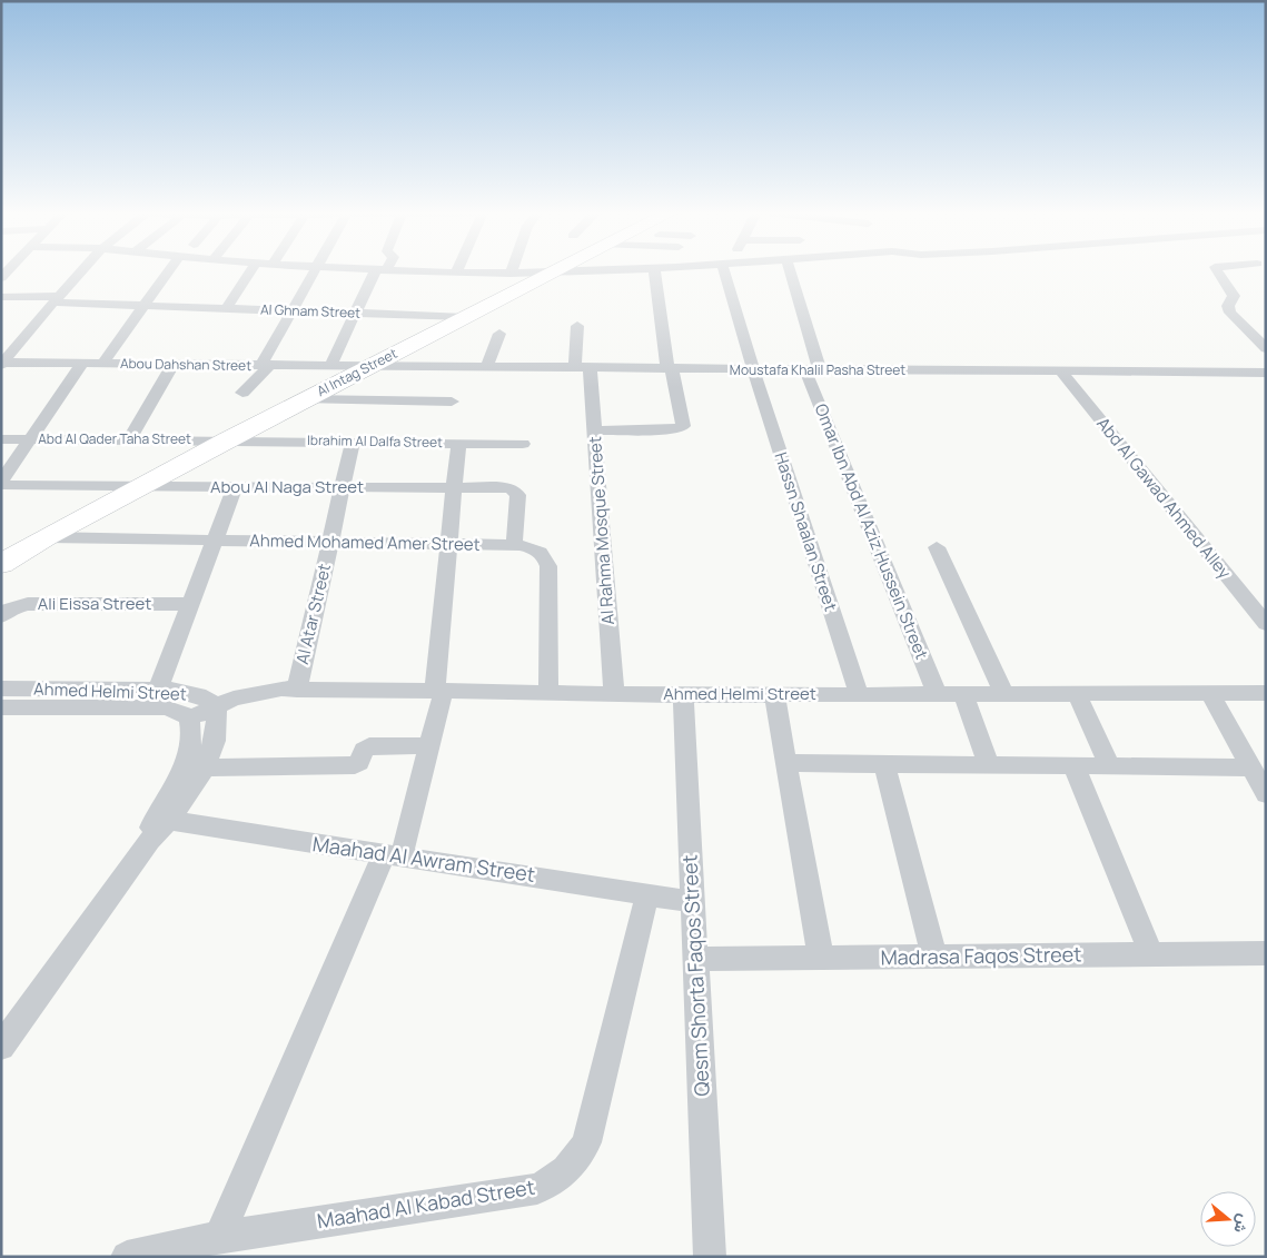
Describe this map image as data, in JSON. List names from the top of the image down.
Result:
{
  "streets": {
    "main road": ["Al Intag Street"],
    "street": [
      "Al Ghnam Street",
      "Abou Dahshan Street",
      "Moustafa Khalil Pasha Street",
      "Abd Al Qader Taha Street",
      "Ibrahim Al Dalfa Street",
      "Abou Al Naga Street",
      "Abd Al Gawad Ahmed Alley",
      "Al Rahma Mosque Street",
      "Hassn Shaalan Street",
      "Omar Ibn Abd Al Aziz Hussein Street",
      "Ahmed Mohamed Amer Street",
      "Ali Eissa Street",
      "Al Atar Street",
      "Ahmed Helmi Street",
      "Maahad Al Awram Street",
      "Madrasa Faqos Street",
      "Qesm Shorta Faqos Street",
      "Maahad Al Kabad Street"
    ]
  },
  "crossings": [
    ["Al Ghnam Street", "Al Intag Street"],
    ["Abou Dahshan Street", "Moustafa Khalil Pasha Street"],
    ["Abou Dahshan Street", "Al Intag Street"],
    ["Moustafa Khalil Pasha Street", "Al Intag Street"],
    ["Moustafa Khalil Pasha Street", "Abd Al Gawad Ahmed Alley"],
    ["Moustafa Khalil Pasha Street", "Al Rahma Mosque Street"],
    ["Moustafa Khalil Pasha Street", "Hassn Shaalan Street"],
    ["Moustafa Khalil Pasha Street", "Omar Ibn Abd Al Aziz Hussein Street"],
    ["Al Intag Street", "Abd Al Qader Taha Street"],
    ["Al Intag Street", "Ibrahim Al Dalfa Street"],
    ["Al Intag Street", "Abou Al Naga Street"],
    ["Al Intag Street", "Ahmed Mohamed Amer Street"],
    ["Abd Al Qader Taha Street", "Ibrahim Al Dalfa Street"],
    ["Ibrahim Al Dalfa Street", "Al Atar Street"],
    ["Abou Al Naga Street", "Ahmed Mohamed Amer Street"],
    ["Abou Al Naga Street", "Al Atar Street"],
    ["Al Rahma Mosque Street", "Ahmed Helmi Street"],
    ["Hassn Shaalan Street", "Ahmed Helmi Street"],
    ["Omar Ibn Abd Al Aziz Hussein Street", "Ahmed Helmi Street"],
    ["Ahmed Mohamed Amer Street", "Al Atar Street"],
    ["Ahmed Mohamed Amer Street", "Ahmed Helmi Street"],
    ["Al Atar Street", "Ahmed Helmi Street"],
    ["Ahmed Helmi Street", "Qesm Shorta Faqos Street"],
    ["Maahad Al Awram Street", "Qesm Shorta Faqos Street"],
    ["Maahad Al Awram Street", "Maahad Al Kabad Street"],
    ["Madrasa Faqos Street", "Qesm Shorta Faqos Street"]
  ],
  "north": "right"
}
